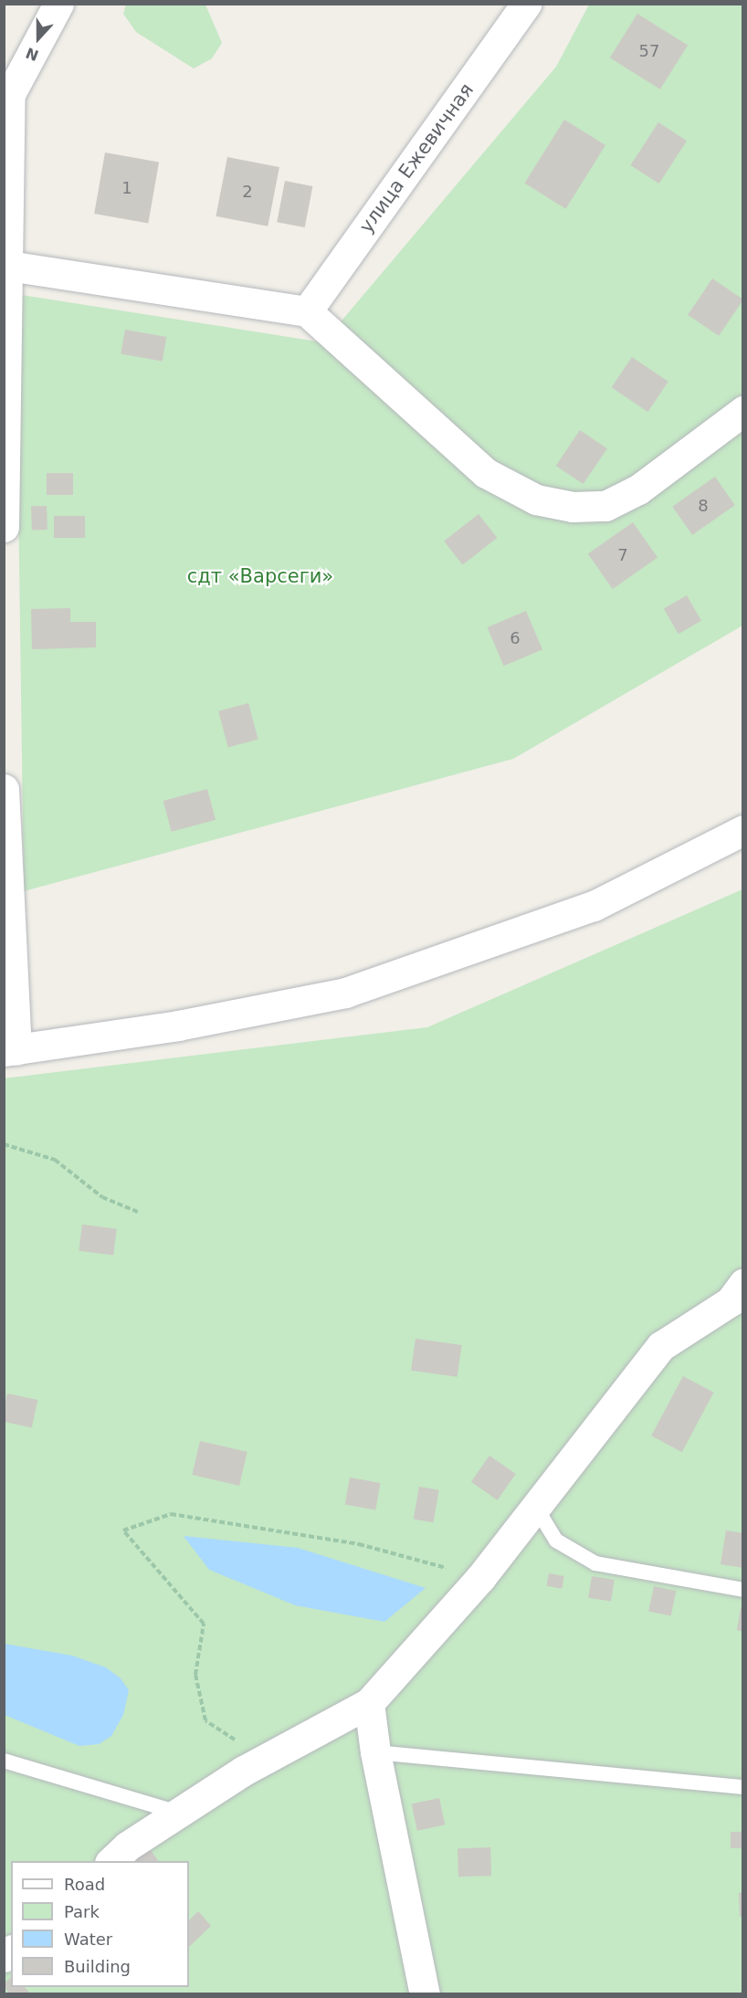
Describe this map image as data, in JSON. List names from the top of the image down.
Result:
{
  "streets": {
    "street": ["улица Ежевичная"]
  },
  "parks": ["сдт «Варсеги»"],
  "house_numbers": [
    "57",
    "1",
    "2",
    "8",
    "7",
    "6"
  ],
  "legend": [
    "Road",
    "Park",
    "Water",
    "Building"
  ],
  "north": "bottom"
}
